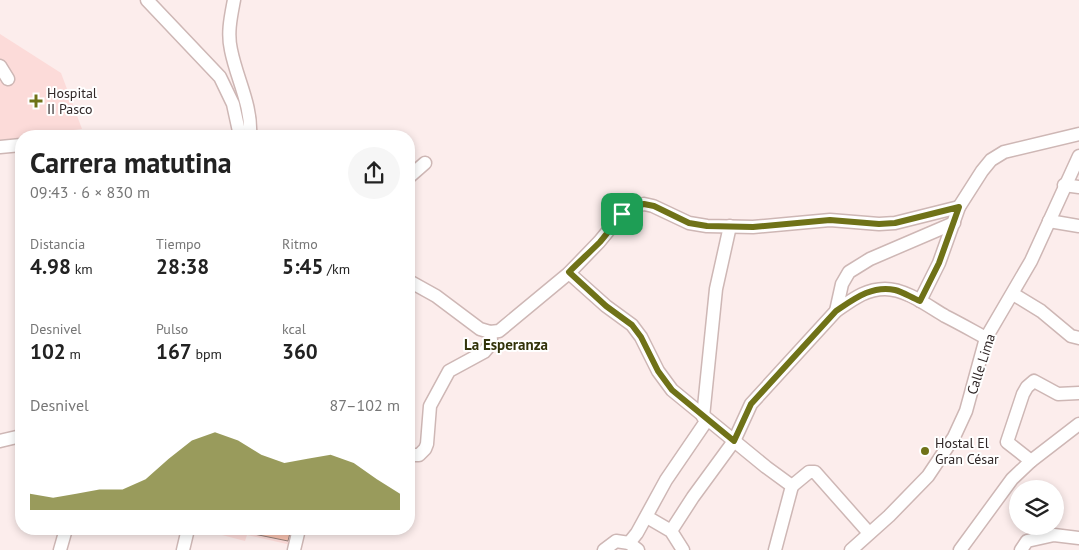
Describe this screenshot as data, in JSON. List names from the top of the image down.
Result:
{
  "streets": {
    "street": ["Calle Lima"]
  },
  "districts": ["La Esperanza"],
  "places": {
    "health": ["Hospital II Pasco"],
    "other": ["Hostal El Gran César"]
  },
  "page": {
    "heading": ["Carrera matutina", "09:43 · 6 × 830 m"],
    "stats": [
      ["Distancia", "4.98 km"],
      ["Tiempo", "28:38"],
      ["Ritmo", "5:45 /km"],
      ["Desnivel", "102 m"],
      ["Pulso", "167 bpm"],
      ["kcal", "360"]
    ],
    "chart": ["Desnivel", "87–102 m"]
  }
}
